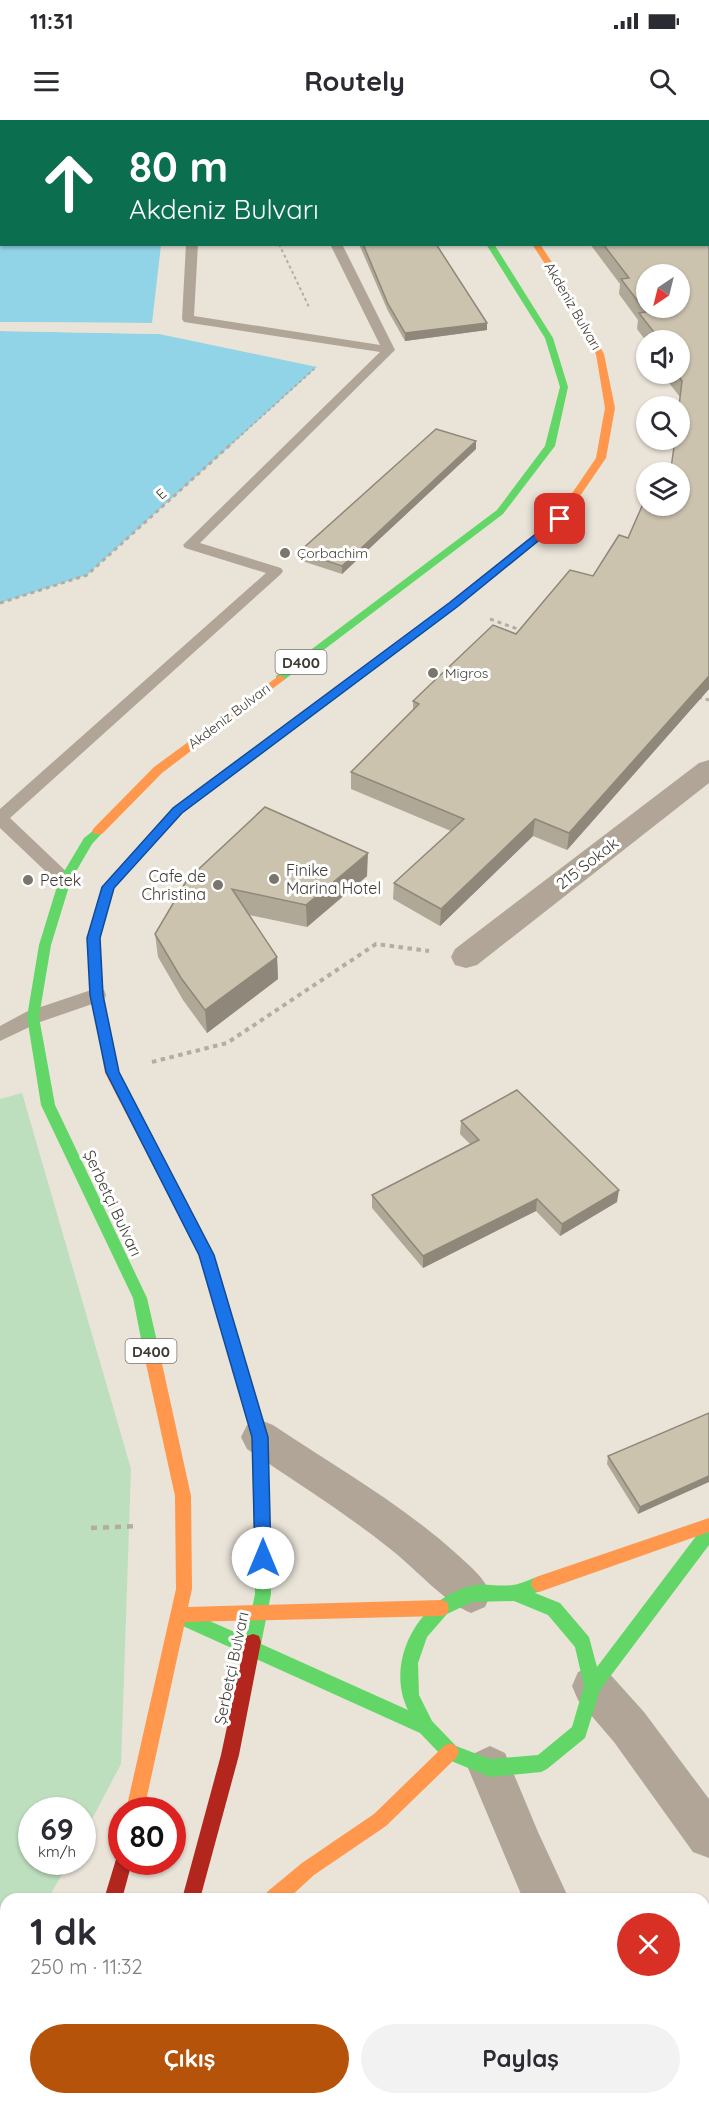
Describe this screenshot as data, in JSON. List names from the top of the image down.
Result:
{
  "streets": {
    "main road": ["Akdeniz Bulvarı", "D400", "Şerbetçi Bulvarı"],
    "street": ["215 Sokak"],
    "path": ["E"]
  },
  "crossings": [
    ["Akdeniz Bulvarı", "Şerbetçi Bulvarı"]
  ],
  "places": [
    "Çorbachim",
    "Migros",
    "Finike Marina Hotel",
    "Petek",
    "Cafe de Christina"
  ],
  "north": "bottom left",
  "page": {
    "status": "11:31",
    "header": "Routely",
    "turn": ["80 m", "Akdeniz Bulvarı"],
    "speed": "69 km/h",
    "limit": "80",
    "heading": ["1 dk", "250 m · 11:32"],
    "buttons": ["Çıkış", "Paylaş"]
  }
}
